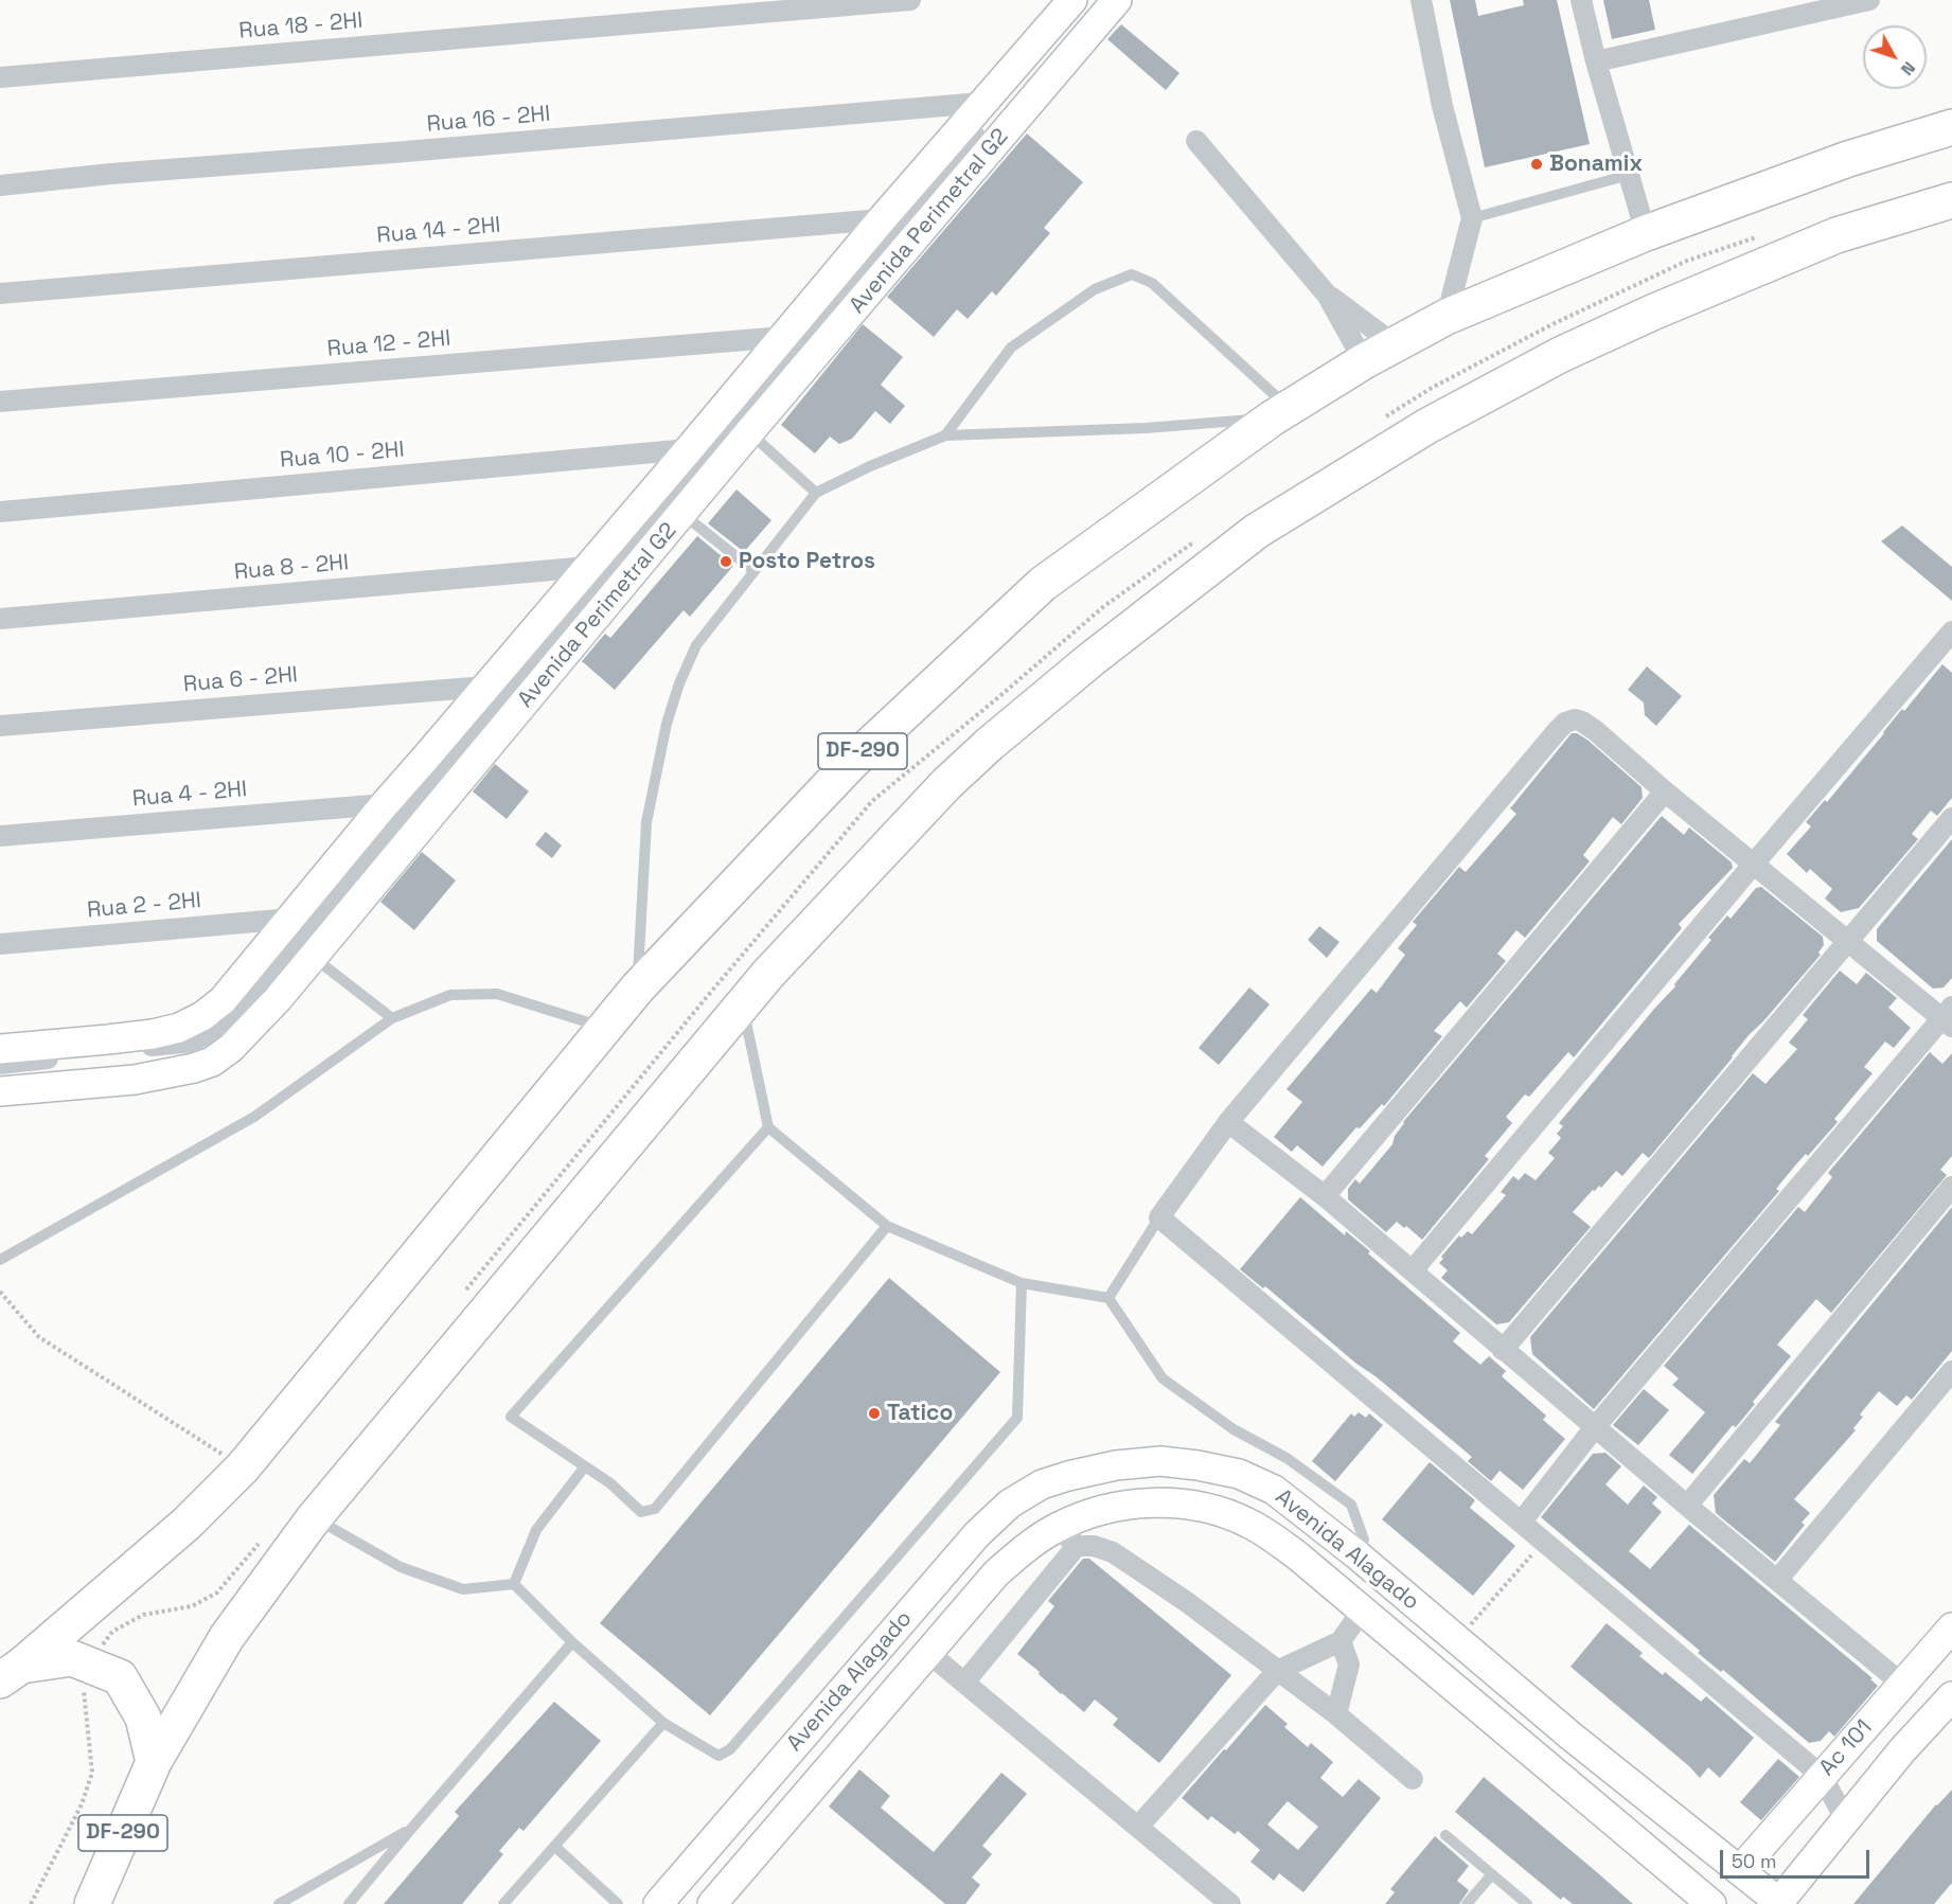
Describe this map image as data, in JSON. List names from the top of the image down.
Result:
{
  "streets": {
    "highway": ["DF-290"],
    "street": [
      "Rua 18 - 2HI",
      "Rua 16 - 2HI",
      "Avenida Perimetral G2",
      "Rua 14 - 2HI",
      "Rua 12 - 2HI",
      "Rua 10 - 2HI",
      "Rua 8 - 2HI",
      "Rua 6 - 2HI",
      "Rua 4 - 2HI",
      "Rua 2 - 2HI",
      "Avenida Alagado",
      "Ac 101"
    ]
  },
  "crossings": [
    ["Rua 16 - 2HI", "Avenida Perimetral G2"],
    ["Avenida Perimetral G2", "Rua 14 - 2HI"],
    ["Avenida Perimetral G2", "Rua 12 - 2HI"],
    ["Avenida Perimetral G2", "Rua 10 - 2HI"],
    ["Avenida Perimetral G2", "Rua 8 - 2HI"],
    ["Avenida Perimetral G2", "Rua 6 - 2HI"],
    ["Avenida Perimetral G2", "Rua 4 - 2HI"],
    ["Avenida Perimetral G2", "Rua 2 - 2HI"],
    ["Avenida Alagado", "Ac 101"]
  ],
  "places": ["Bonamix", "Posto Petros", "Tatico"],
  "scale_bar": "50 m",
  "north": "bottom right"
}
